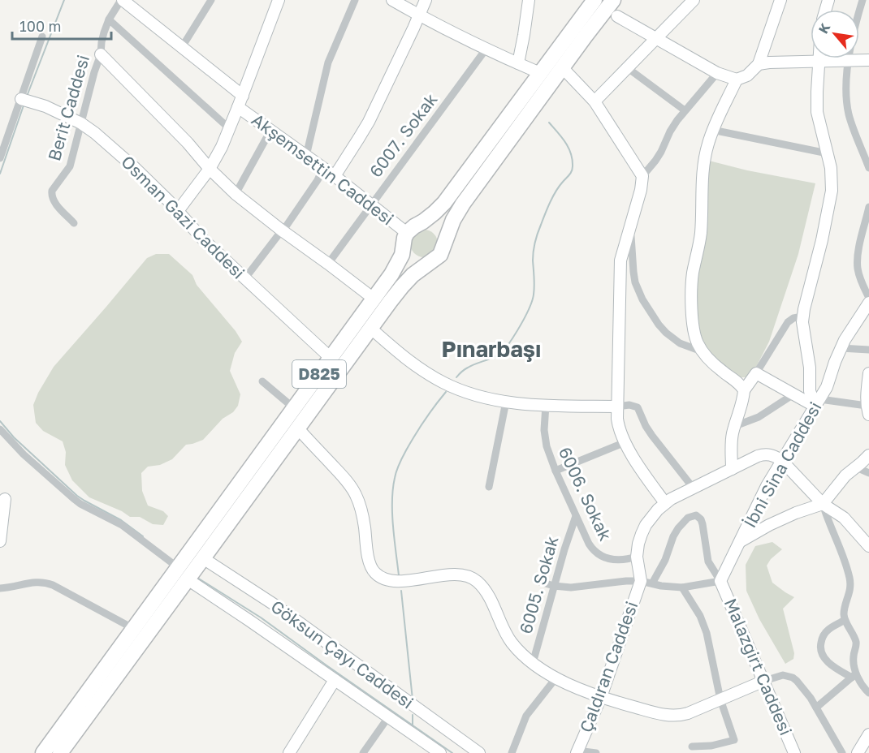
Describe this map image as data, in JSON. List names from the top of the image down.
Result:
{
  "streets": {
    "highway": ["D825"],
    "street": [
      "Berit Caddesi",
      "6007. Sokak",
      "Akşemsettin Caddesi",
      "Osman Gazi Caddesi",
      "İbni Sina Caddesi",
      "6006. Sokak",
      "6005. Sokak",
      "Göksun Çayı Caddesi",
      "Çaldıran Caddesi",
      "Malazgirt Caddesi"
    ]
  },
  "crossings": [
    ["Berit Caddesi", "Akşemsettin Caddesi"],
    ["Berit Caddesi", "Osman Gazi Caddesi"],
    ["6007. Sokak", "Akşemsettin Caddesi"],
    ["Akşemsettin Caddesi", "D825"],
    ["Osman Gazi Caddesi", "D825"],
    ["D825", "Göksun Çayı Caddesi"],
    ["İbni Sina Caddesi", "Malazgirt Caddesi"],
    ["6006. Sokak", "6005. Sokak"]
  ],
  "districts": ["Pınarbaşı"],
  "scale_bar": "100 m",
  "north": "top left"
}
